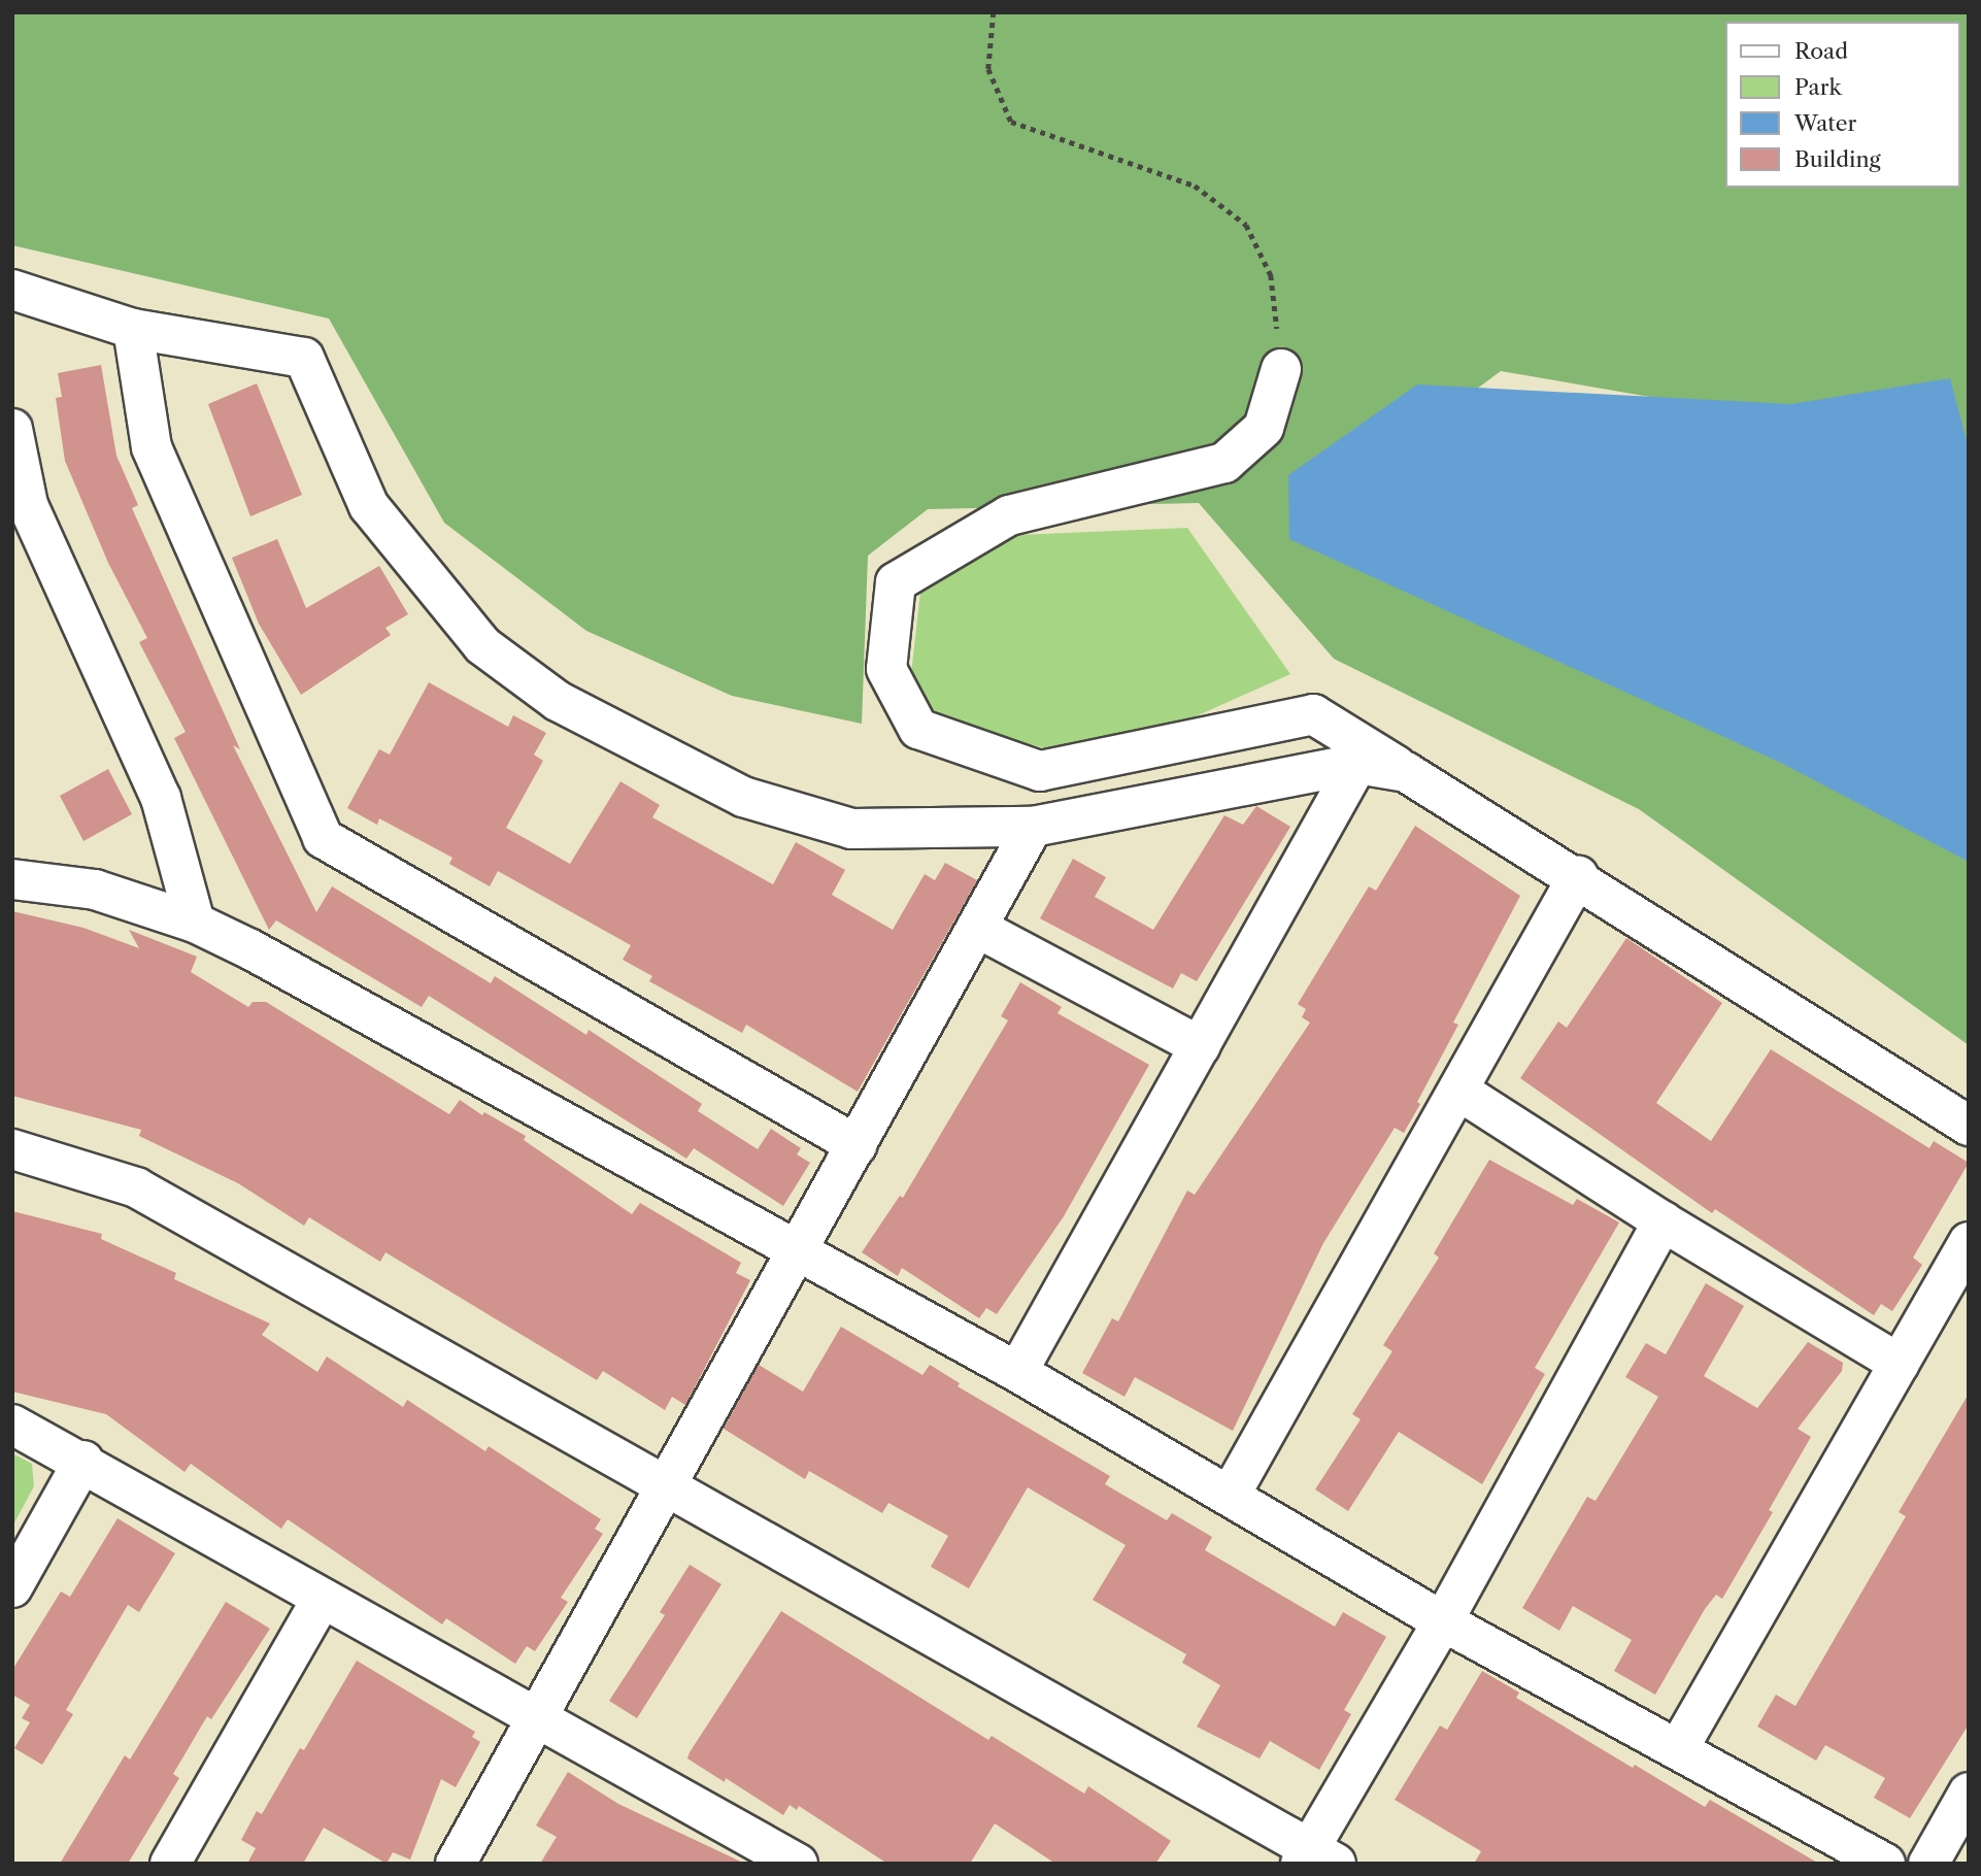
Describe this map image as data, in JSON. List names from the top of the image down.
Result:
{
  "legend": [
    "Road",
    "Park",
    "Water",
    "Building"
  ]
}
